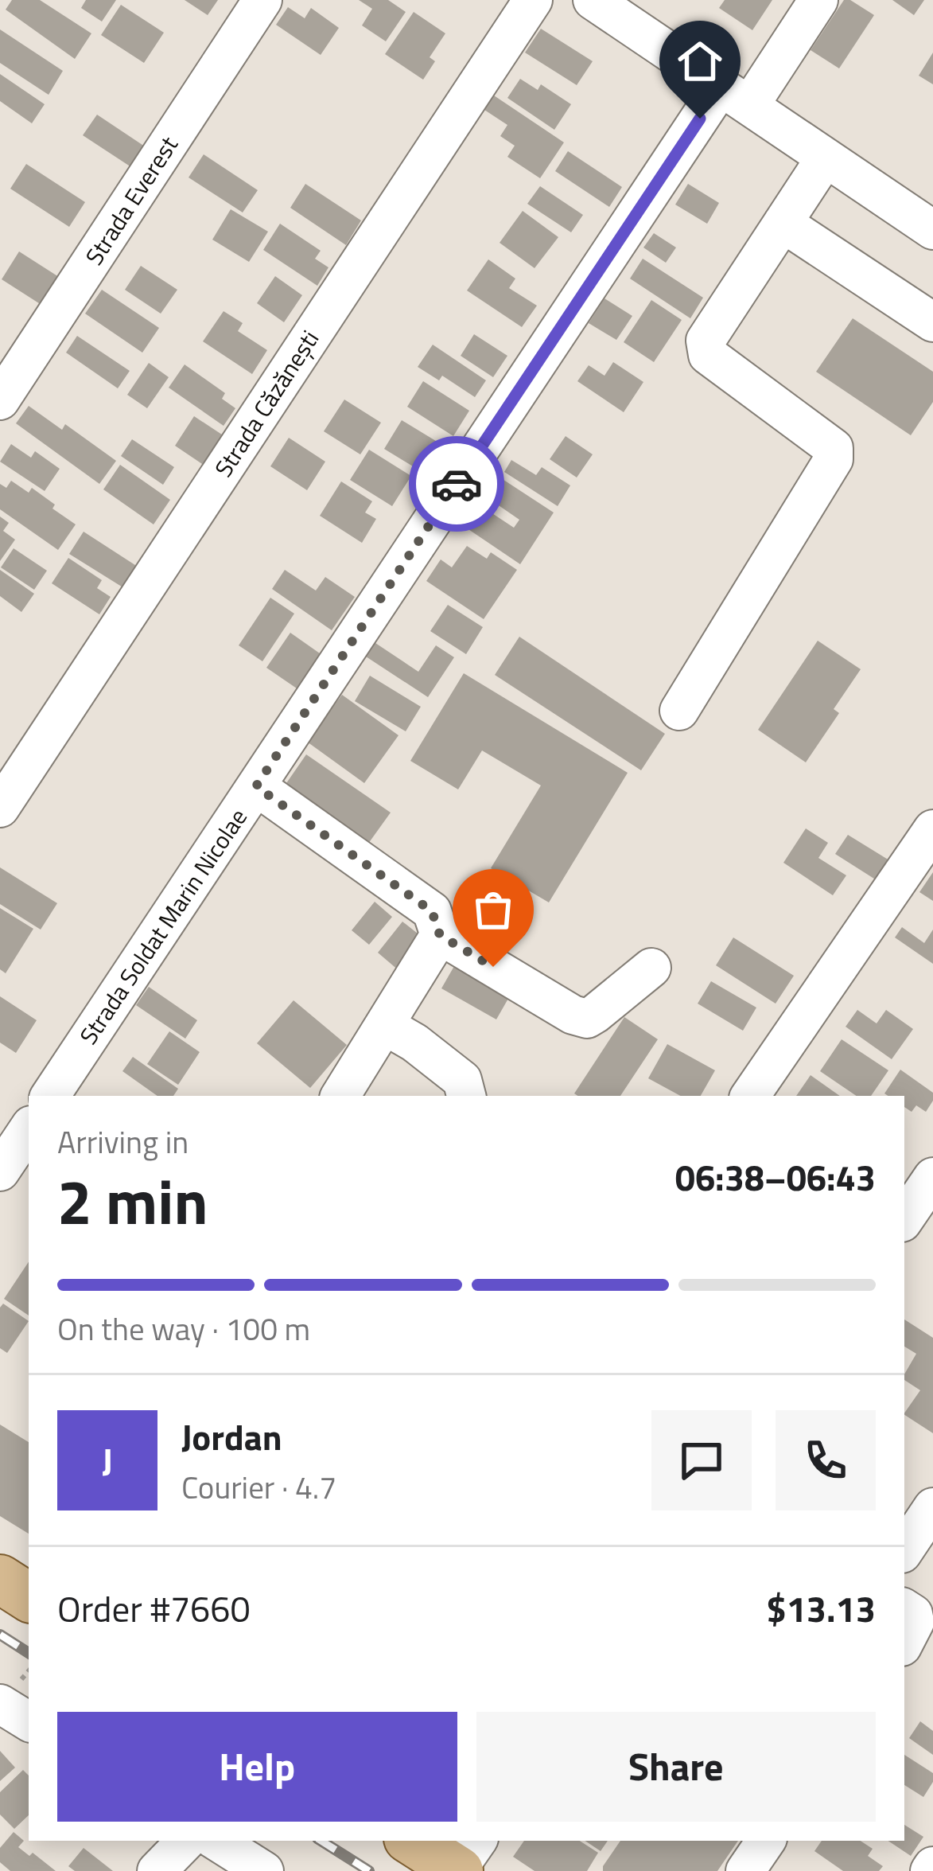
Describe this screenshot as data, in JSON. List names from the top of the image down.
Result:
{
  "streets": {
    "street": ["Strada Everest", "Strada Căzănești", "Strada Soldat Marin Nicolae"]
  },
  "page": {
    "heading": ["2 min", "Arriving in", "06:38–06:43"],
    "panel": [
      "Jordan",
      "Courier · 4.7",
      "Order #7660",
      "$13.13"
    ],
    "bar": "On the way · 100 m",
    "round": "J",
    "buttons": ["Help", "Share"]
  }
}
